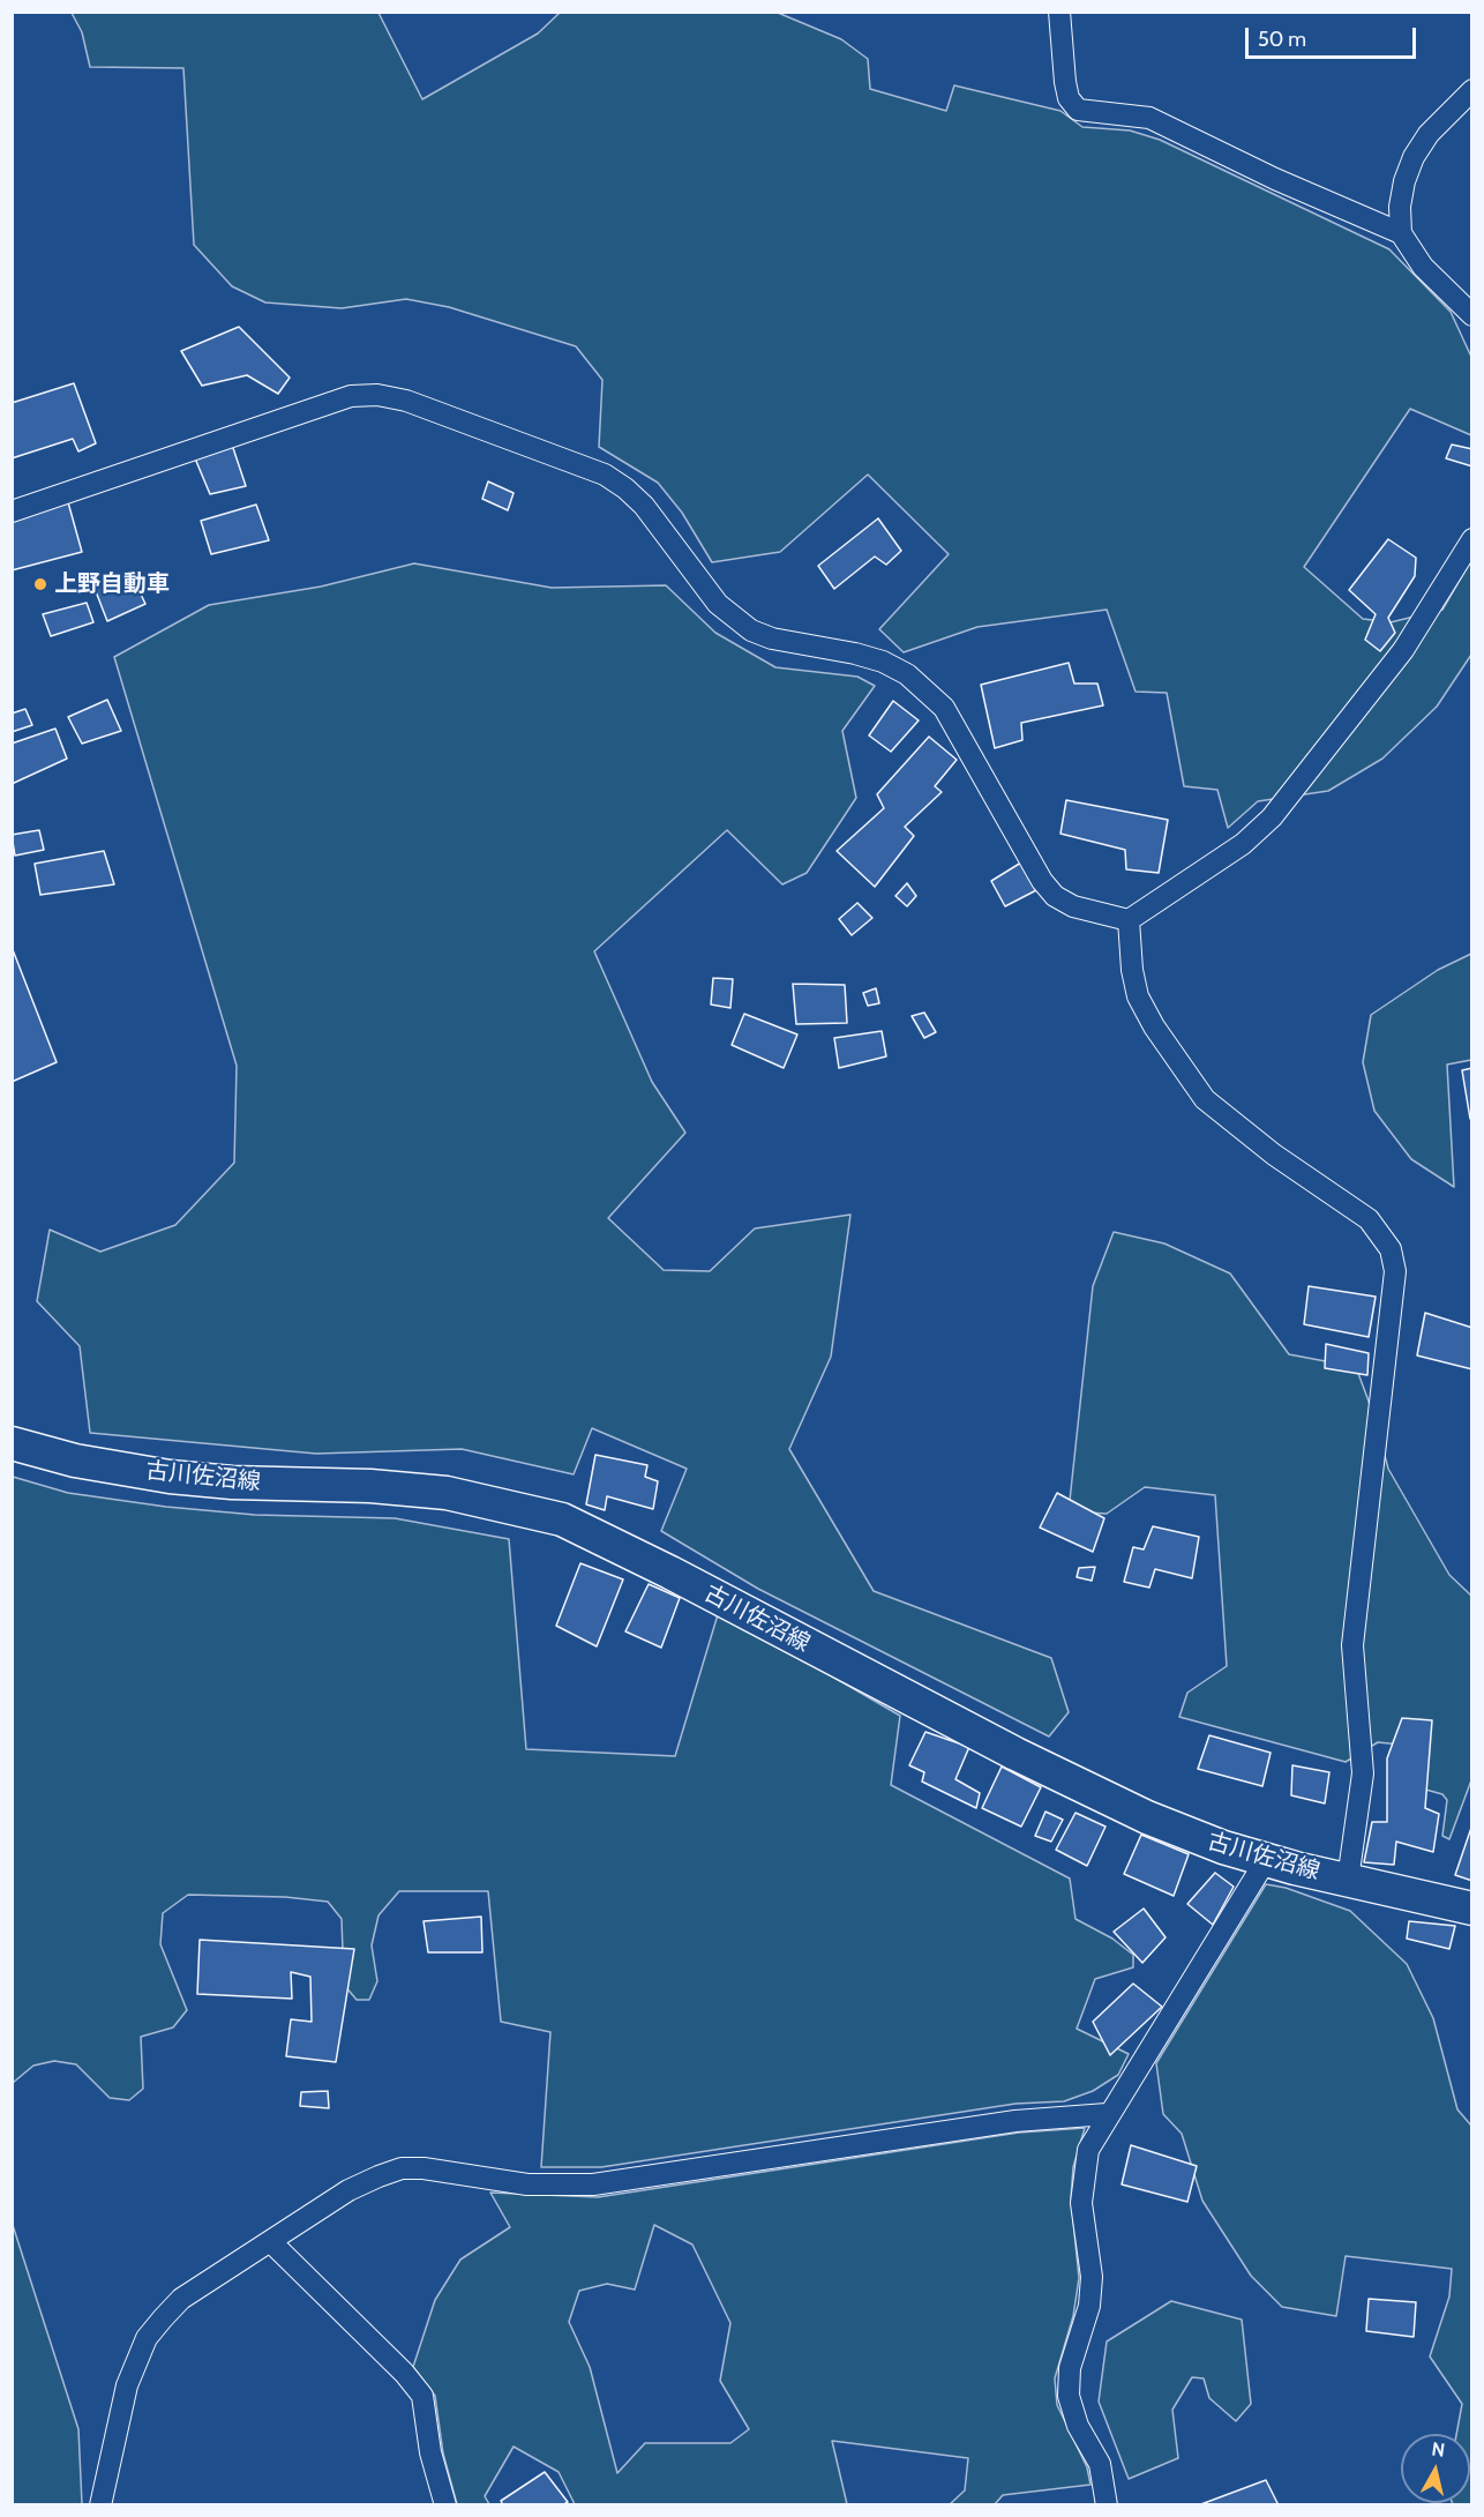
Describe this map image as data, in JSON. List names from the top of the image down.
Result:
{
  "streets": {
    "main road": ["古川佐沼線"]
  },
  "places": ["上野自動車"],
  "scale_bar": "50 m",
  "north": "top"
}
